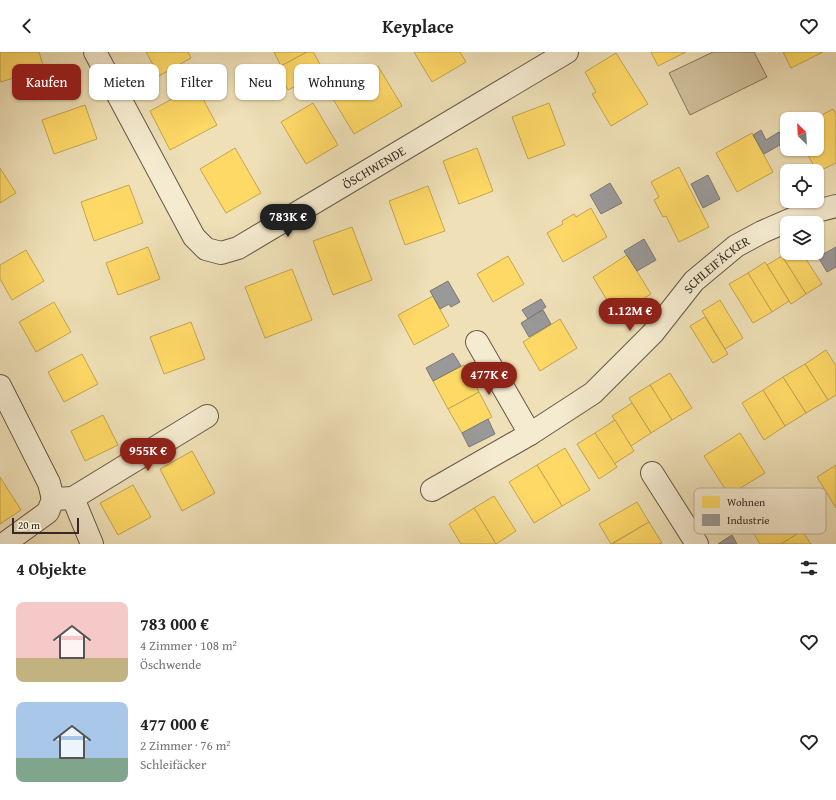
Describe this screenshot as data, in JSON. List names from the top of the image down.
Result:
{
  "streets": {
    "street": ["ÖSCHWENDE", "SCHLEIFÄCKER"]
  },
  "legend": ["Wohnen", "Industrie"],
  "scale_bar": "20 m",
  "north": "top left",
  "page": {
    "header": "Keyplace",
    "chip": [
      "Kaufen",
      "Mieten",
      "Filter",
      "Neu",
      "Wohnung"
    ],
    "price": [
      "783K €",
      "1.12M €",
      "477K €",
      "955K €"
    ],
    "scale": "20 m",
    "heading": "4 Objekte",
    "list": [
      {
        "name": "783 000 €",
        "note": "4 Zimmer · 108 m² · Öschwende"
      },
      {
        "name": "477 000 €",
        "note": "2 Zimmer · 76 m² · Schleifäcker"
      }
    ]
  }
}
